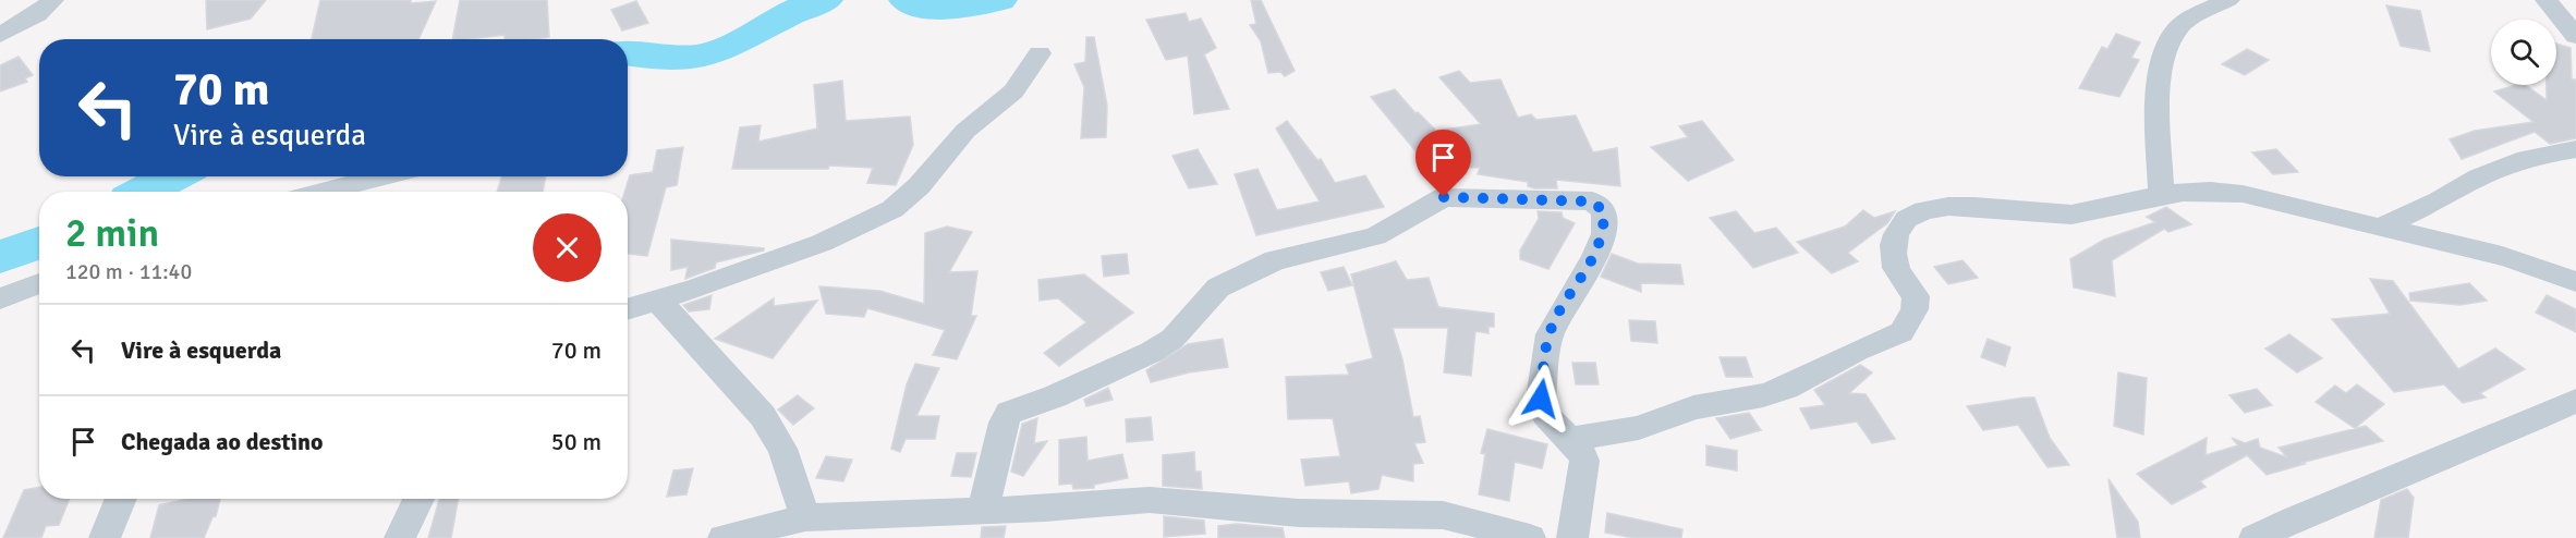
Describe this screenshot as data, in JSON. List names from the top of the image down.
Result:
{
  "page": {
    "turn": ["70 m", "Vire à esquerda"],
    "heading": ["2 min", "120 m · 11:40"],
    "list": [
      {
        "name": "Vire à esquerda",
        "value": "70 m"
      },
      {
        "name": "Chegada ao destino",
        "value": "50 m"
      }
    ]
  }
}
